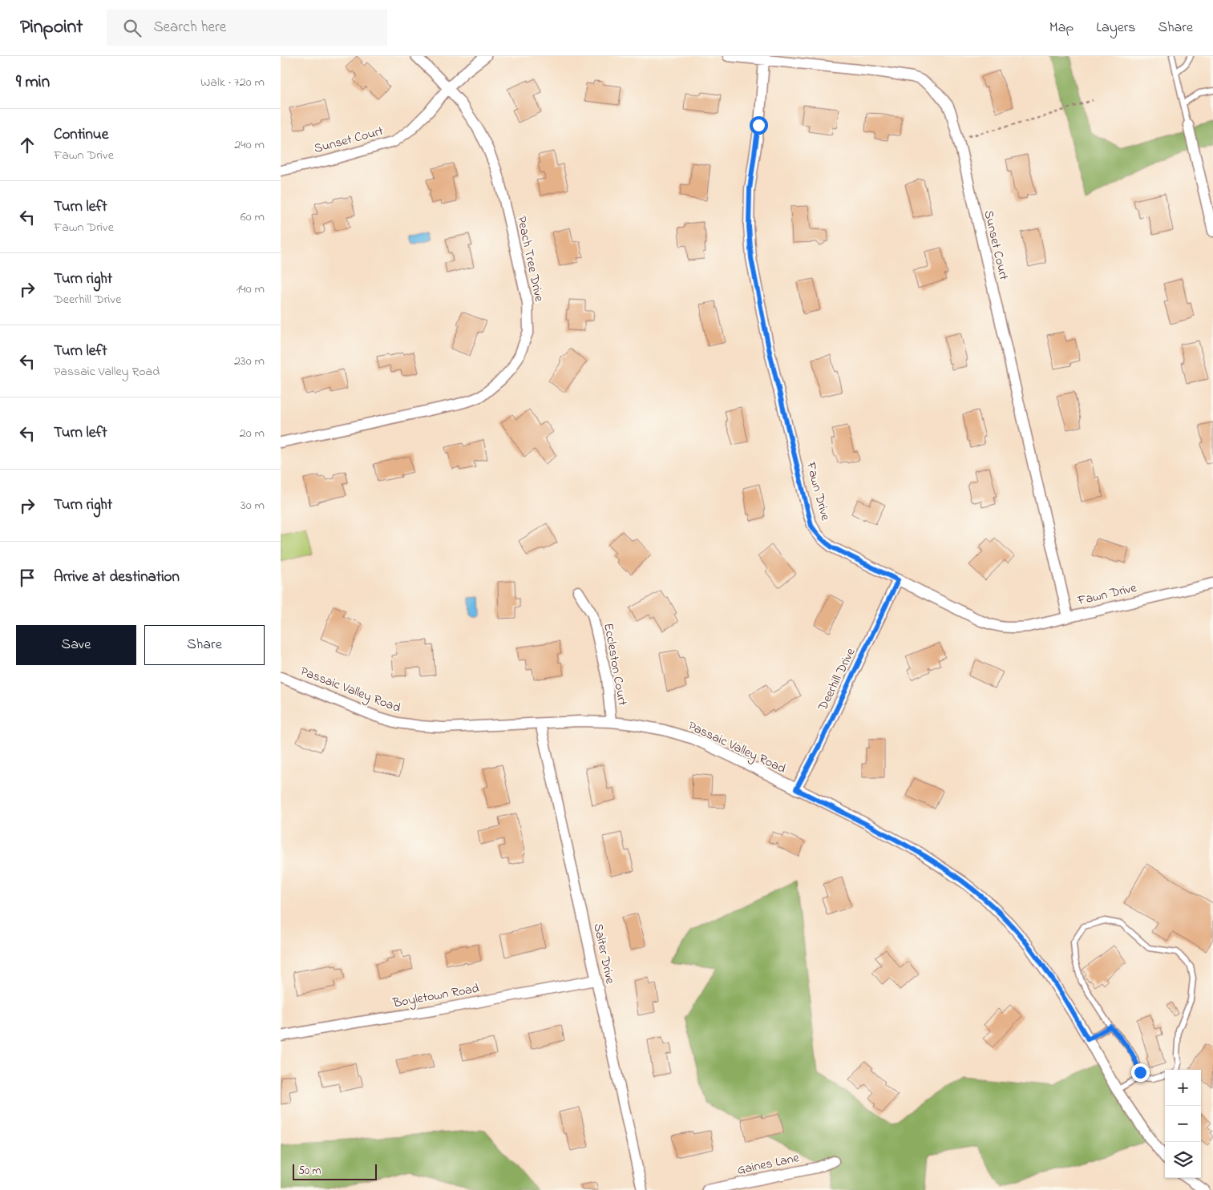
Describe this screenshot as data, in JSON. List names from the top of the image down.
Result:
{
  "streets": {
    "street": [
      "Sunset Court",
      "Peach Tree Drive",
      "Fawn Drive",
      "Eccleston Court",
      "Deerhill Drive",
      "Passaic Valley Road",
      "Salter Drive",
      "Boyletown Road",
      "Gaines Lane"
    ]
  },
  "crossings": [
    ["Sunset Court", "Peach Tree Drive"],
    ["Sunset Court", "Fawn Drive"],
    ["Fawn Drive", "Deerhill Drive"],
    ["Eccleston Court", "Passaic Valley Road"],
    ["Deerhill Drive", "Passaic Valley Road"],
    ["Passaic Valley Road", "Salter Drive"],
    ["Salter Drive", "Boyletown Road"]
  ],
  "scale_bar": "50 m",
  "page": {
    "header": "Pinpoint",
    "search": "Search here",
    "nav": ["Map", "Layers", "Share"],
    "heading": ["9 min", "Walk · 720 m"],
    "list": [
      ["Continue", "Fawn Drive", "240 m"],
      ["Turn left", "Fawn Drive", "60 m"],
      ["Turn right", "Deerhill Drive", "140 m"],
      ["Turn left", "Passaic Valley Road", "230 m"],
      ["Turn left", "20 m"],
      ["Turn right", "30 m"],
      "Arrive at destination"
    ],
    "buttons": ["Save", "Share"],
    "map_buttons": ["+", "−"],
    "scale": "50 m"
  }
}
